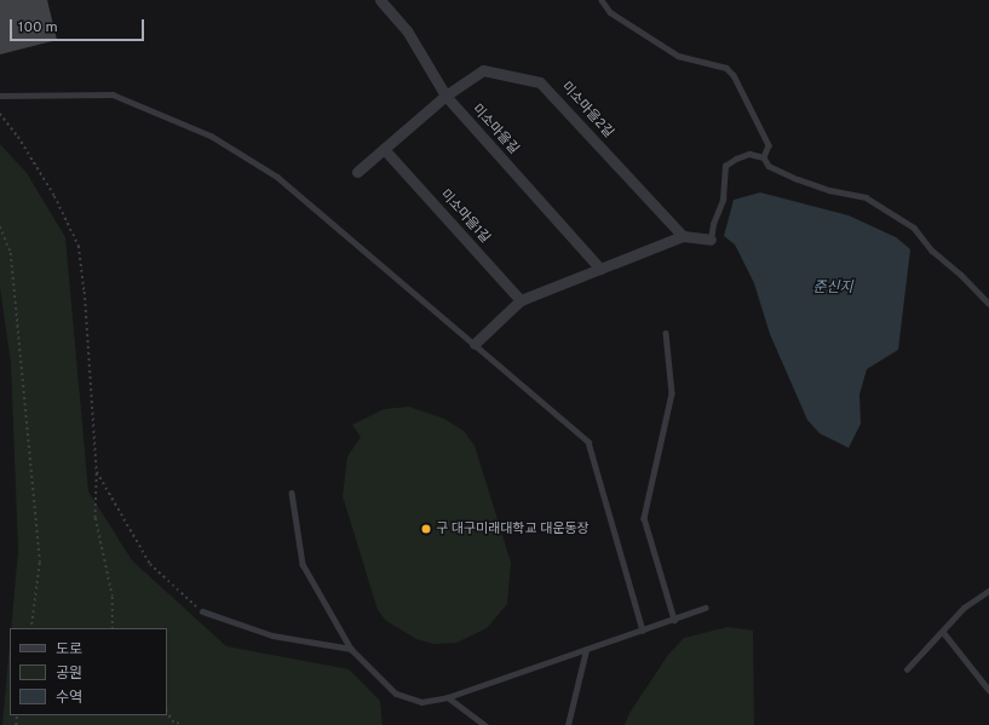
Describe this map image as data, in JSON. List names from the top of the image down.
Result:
{
  "streets": {
    "street": ["미소마을2길", "미소마을길", "미소마을1길"]
  },
  "crossings": [
    ["미소마을2길", "미소마을길"]
  ],
  "water": ["준신지"],
  "places": ["구 대구미래대학교 대운동장"],
  "legend": ["도로", "공원", "수역"],
  "scale_bar": "100 m"
}
